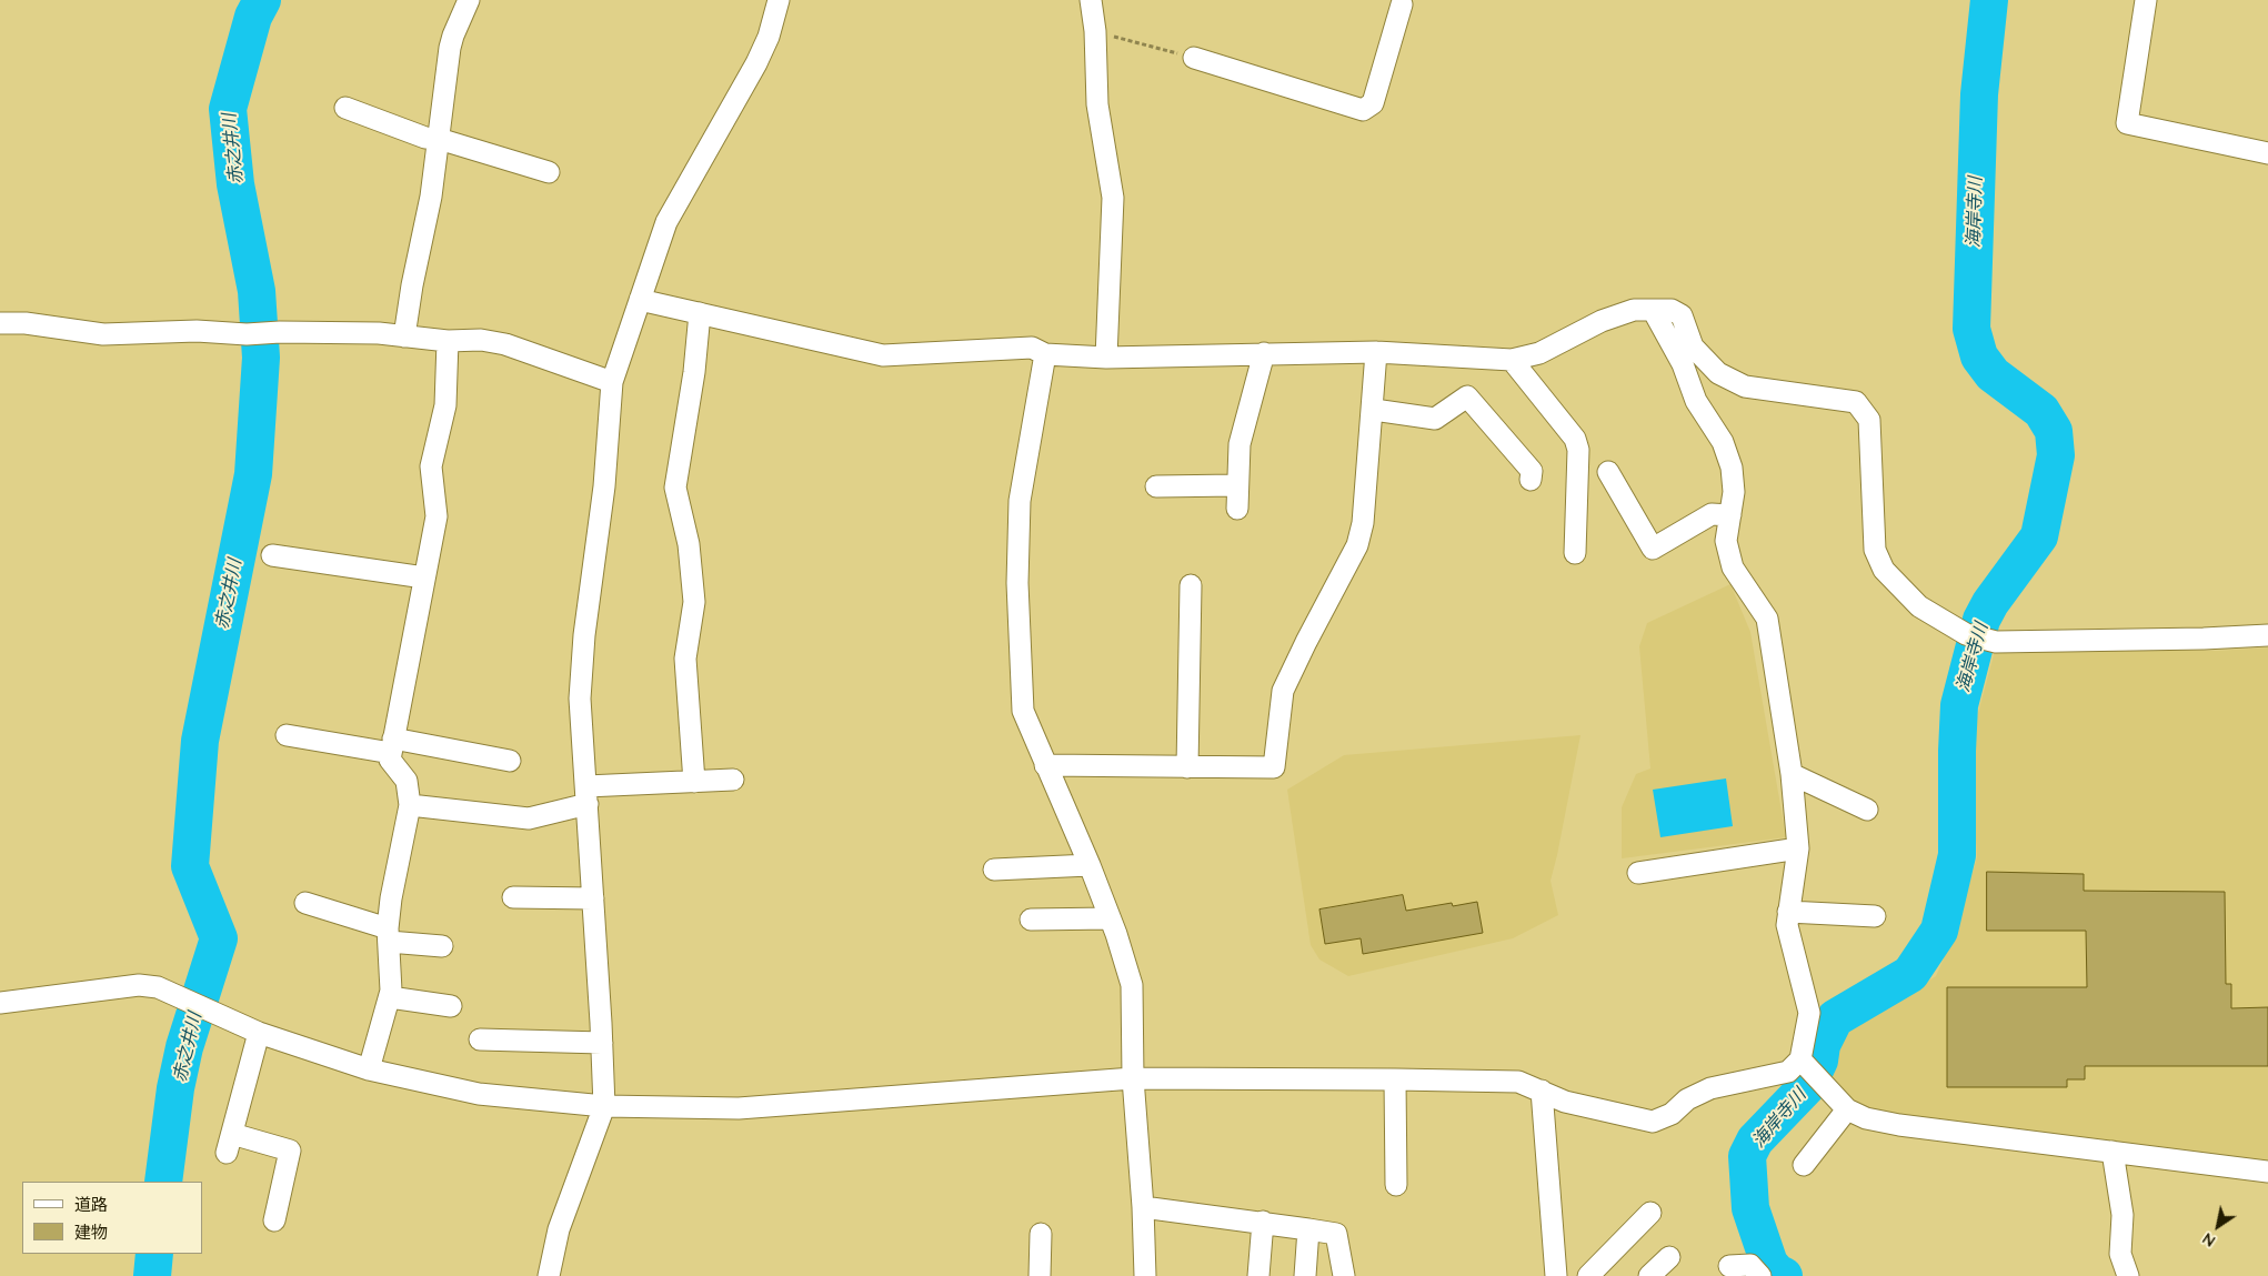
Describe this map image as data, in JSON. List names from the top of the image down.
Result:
{
  "water": ["赤之井川", "海岸寺川"],
  "legend": ["道路", "建物"],
  "north": "bottom left"
}
